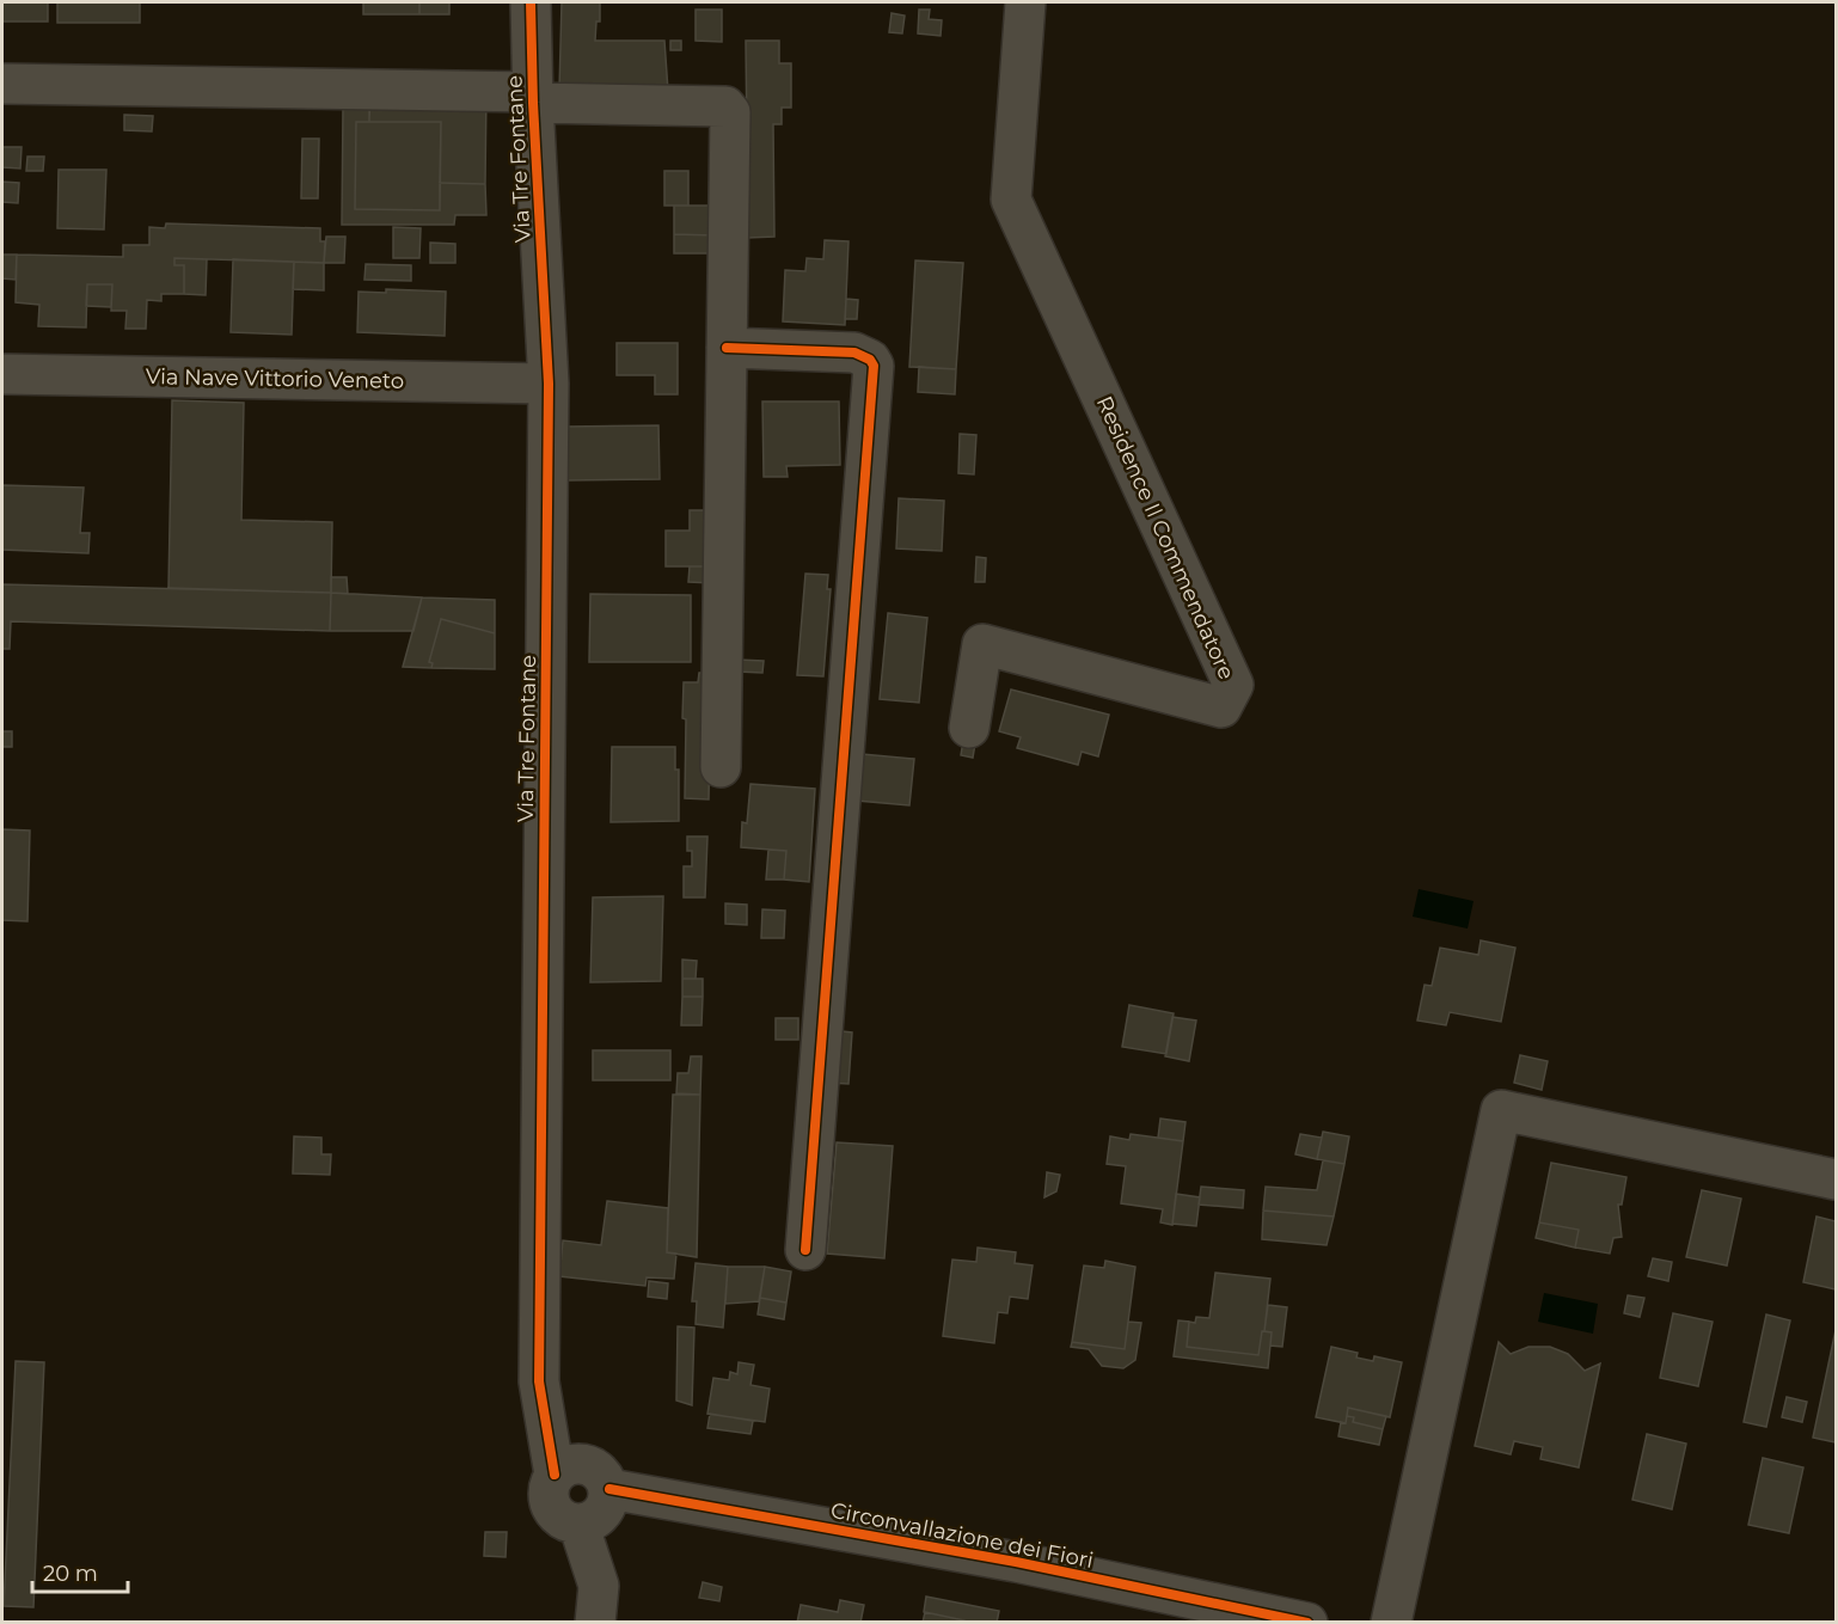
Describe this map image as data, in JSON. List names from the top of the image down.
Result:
{
  "streets": {
    "street": [
      "Via Tre Fontane",
      "Via Nave Vittorio Veneto",
      "Residence Il Commendatore",
      "Circonvallazione dei Fiori"
    ]
  },
  "crossings": [
    ["Via Tre Fontane", "Via Nave Vittorio Veneto"],
    ["Via Tre Fontane", "Circonvallazione dei Fiori"]
  ],
  "scale_bar": "20 m"
}
